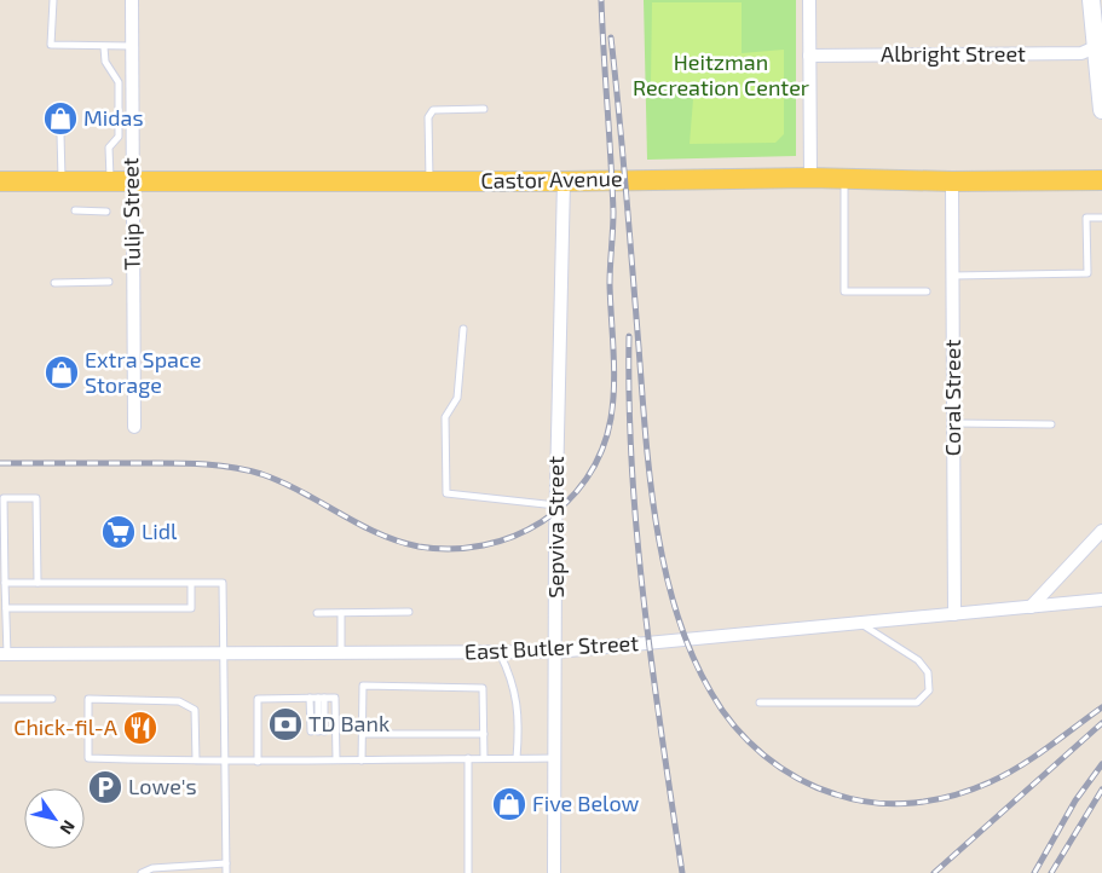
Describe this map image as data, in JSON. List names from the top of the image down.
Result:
{
  "streets": {
    "main road": ["Castor Avenue"],
    "street": [
      "Albright Street",
      "Tulip Street",
      "Coral Street",
      "Sepviva Street",
      "East Butler Street"
    ]
  },
  "crossings": [
    ["Castor Avenue", "Tulip Street"],
    ["Castor Avenue", "Coral Street"],
    ["Castor Avenue", "Sepviva Street"],
    ["Coral Street", "East Butler Street"],
    ["Sepviva Street", "East Butler Street"]
  ],
  "parks": ["Heitzman Recreation Center"],
  "places": {
    "shop": ["Midas", "Extra Space Storage", "Five Below"],
    "supermarket": ["Lidl"],
    "bank": ["TD Bank"],
    "restaurant": ["Chick-fil-A"],
    "parking": ["Lowe's"]
  },
  "north": "bottom right"
}
